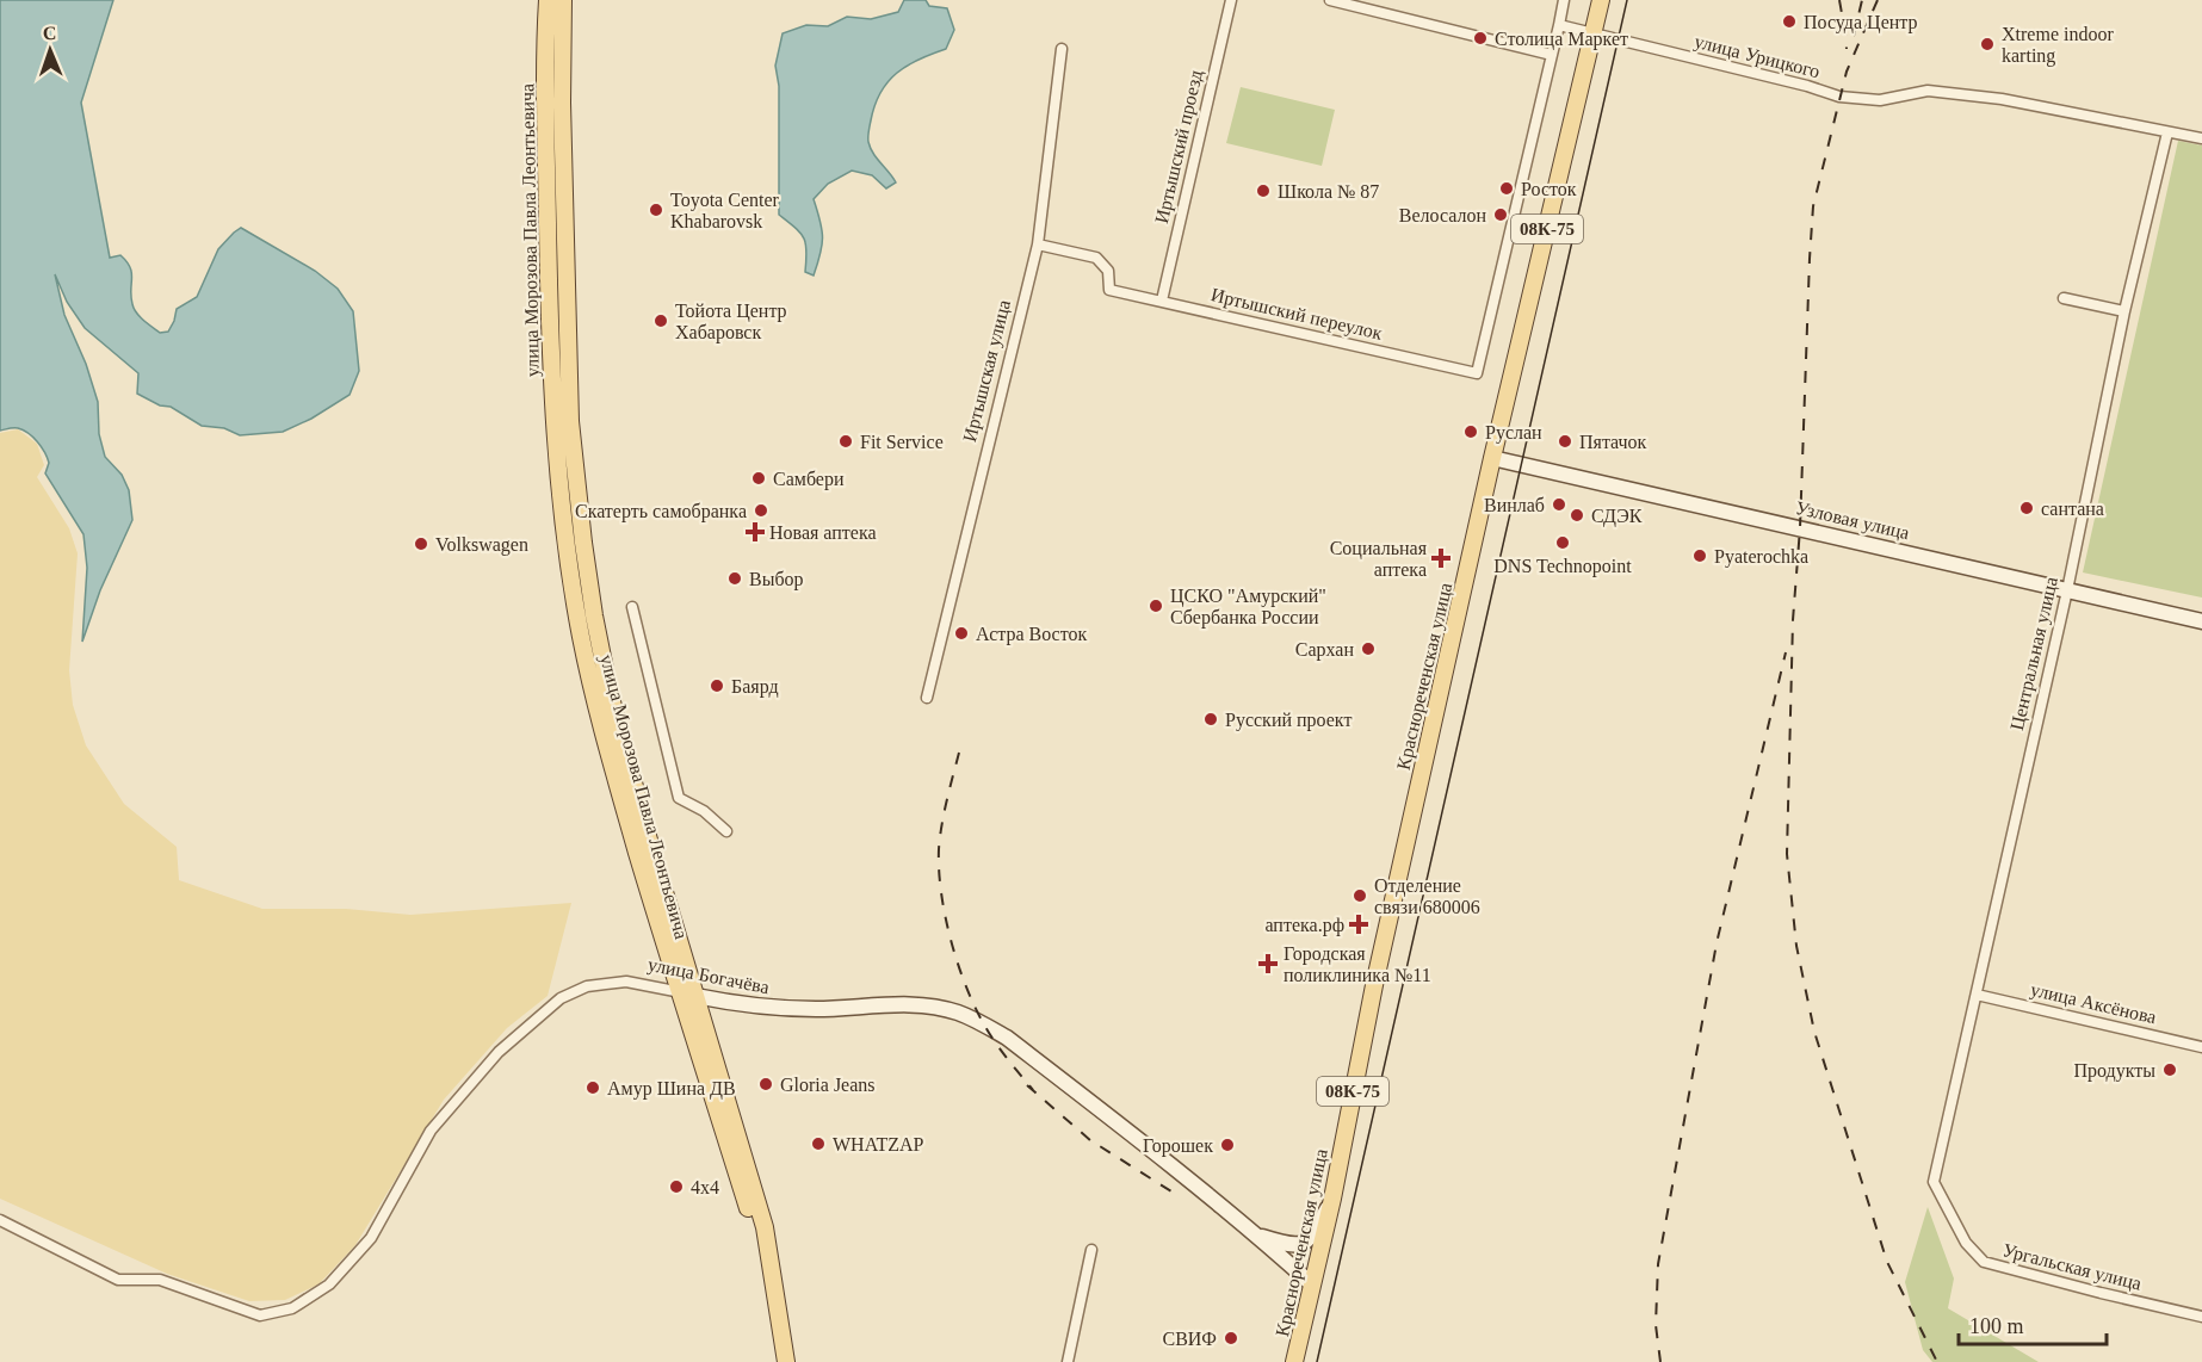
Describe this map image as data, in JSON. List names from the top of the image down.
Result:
{
  "streets": {
    "main road": ["08К-75", "улица Морозова Павла Леонтьевича", "Краснореченская улица"],
    "street": [
      "улица Урицкого",
      "Иртышский проезд",
      "Иртышский переулок",
      "Иртышская улица",
      "Узловая улица",
      "Центральная улица",
      "улица Богачёва",
      "улица Аксёнова",
      "Ургальская улица"
    ]
  },
  "crossings": [
    ["улица Урицкого", "Центральная улица"],
    ["улица Урицкого", "Краснореченская улица"],
    ["Иртышский проезд", "Иртышский переулок"],
    ["улица Морозова Павла Леонтьевича", "улица Богачёва"],
    ["Иртышский переулок", "Иртышская улица"],
    ["Узловая улица", "Центральная улица"],
    ["Узловая улица", "Краснореченская улица"],
    ["Центральная улица", "улица Аксёнова"],
    ["Центральная улица", "Ургальская улица"],
    ["Краснореченская улица", "улица Богачёва"]
  ],
  "places": {
    "other": [
      "Посуда Центр",
      "Столица Маркет",
      "Xtreme indoor karting",
      "Росток",
      "Школа № 87",
      "Toyota Center Khabarovsk",
      "Велосалон",
      "Тойота Центр Хабаровск",
      "Руслан",
      "Fit Service",
      "Пятачок",
      "Самбери",
      "Винлаб",
      "сантана",
      "Скатерть самобранка",
      "СДЭК",
      "DNS Technopoint",
      "Volkswagen",
      "Pyaterochka",
      "Выбор",
      "ЦСКО \"Амурский\" Сбербанка России",
      "Астра Восток",
      "Сархан",
      "Баярд",
      "Русский проект",
      "Отделение связи 680006",
      "Продукты",
      "Gloria Jeans",
      "Амур Шина ДВ",
      "WHATZAP",
      "Горошек",
      "4х4",
      "СВИФ"
    ],
    "health": [
      "Новая аптека",
      "Социальная аптека",
      "аптека.рф",
      "Городская поликлиника №11"
    ]
  },
  "scale_bar": "100 m",
  "north": "top"
}
